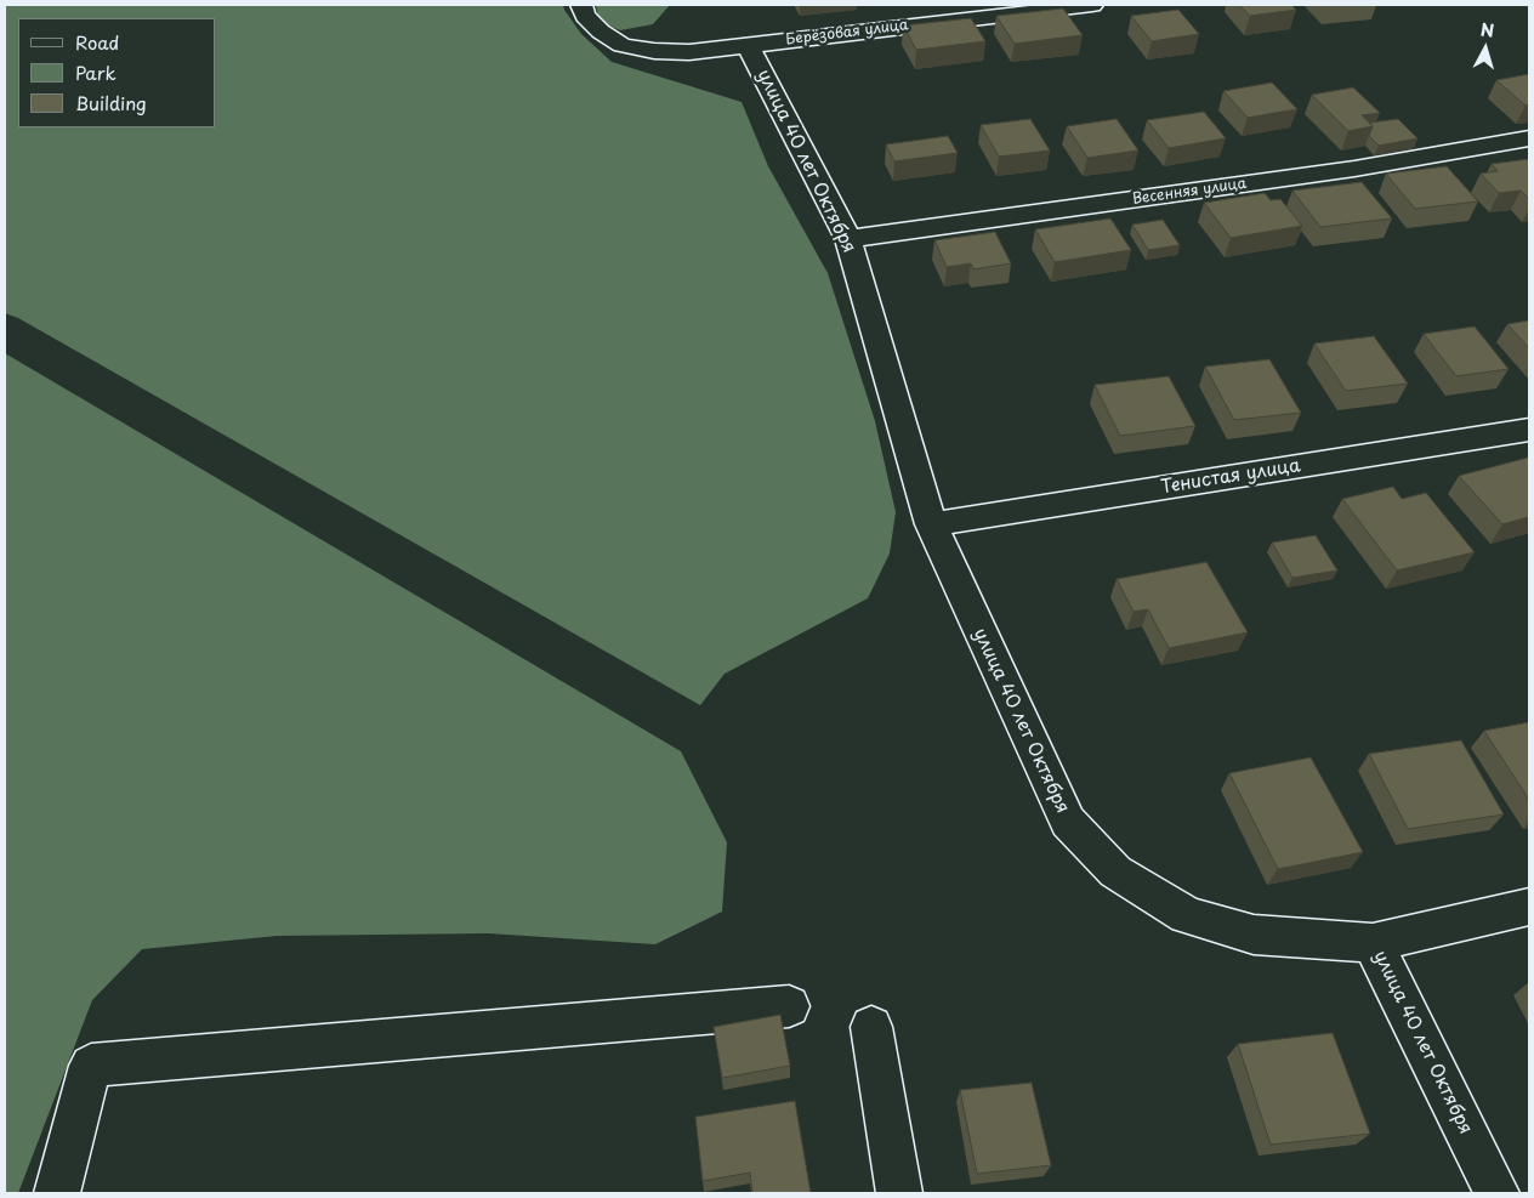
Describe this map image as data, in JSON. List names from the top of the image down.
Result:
{
  "streets": {
    "street": [
      "Берёзовая улица",
      "улица 40 лет Октября",
      "Весенняя улица",
      "Тенистая улица"
    ]
  },
  "crossings": [
    ["Берёзовая улица", "улица 40 лет Октября"],
    ["улица 40 лет Октября", "Весенняя улица"],
    ["улица 40 лет Октября", "Тенистая улица"]
  ],
  "legend": ["Road", "Park", "Building"],
  "north": "top"
}
